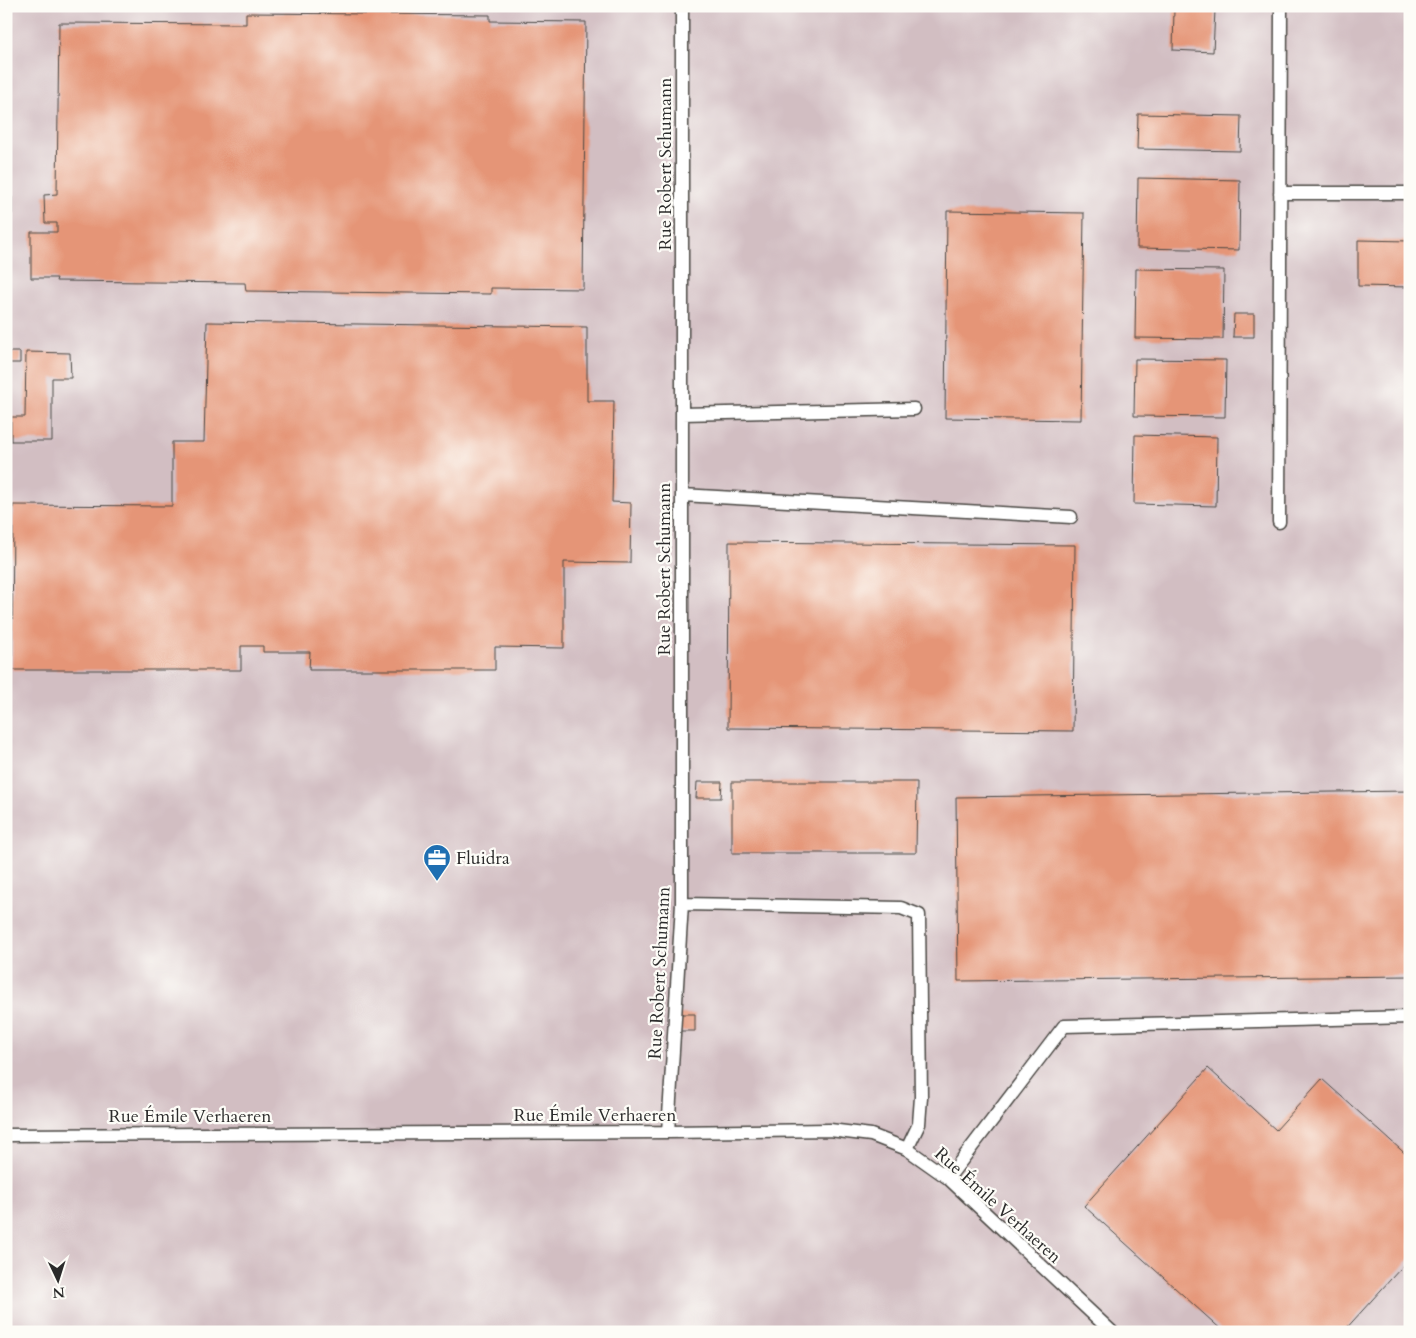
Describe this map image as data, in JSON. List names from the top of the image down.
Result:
{
  "streets": {
    "lane": ["Rue Robert Schumann", "Rue Émile Verhaeren"]
  },
  "crossings": [
    ["Rue Robert Schumann", "Rue Émile Verhaeren"]
  ],
  "places": {
    "office": ["Fluidra"]
  },
  "north": "bottom"
}
